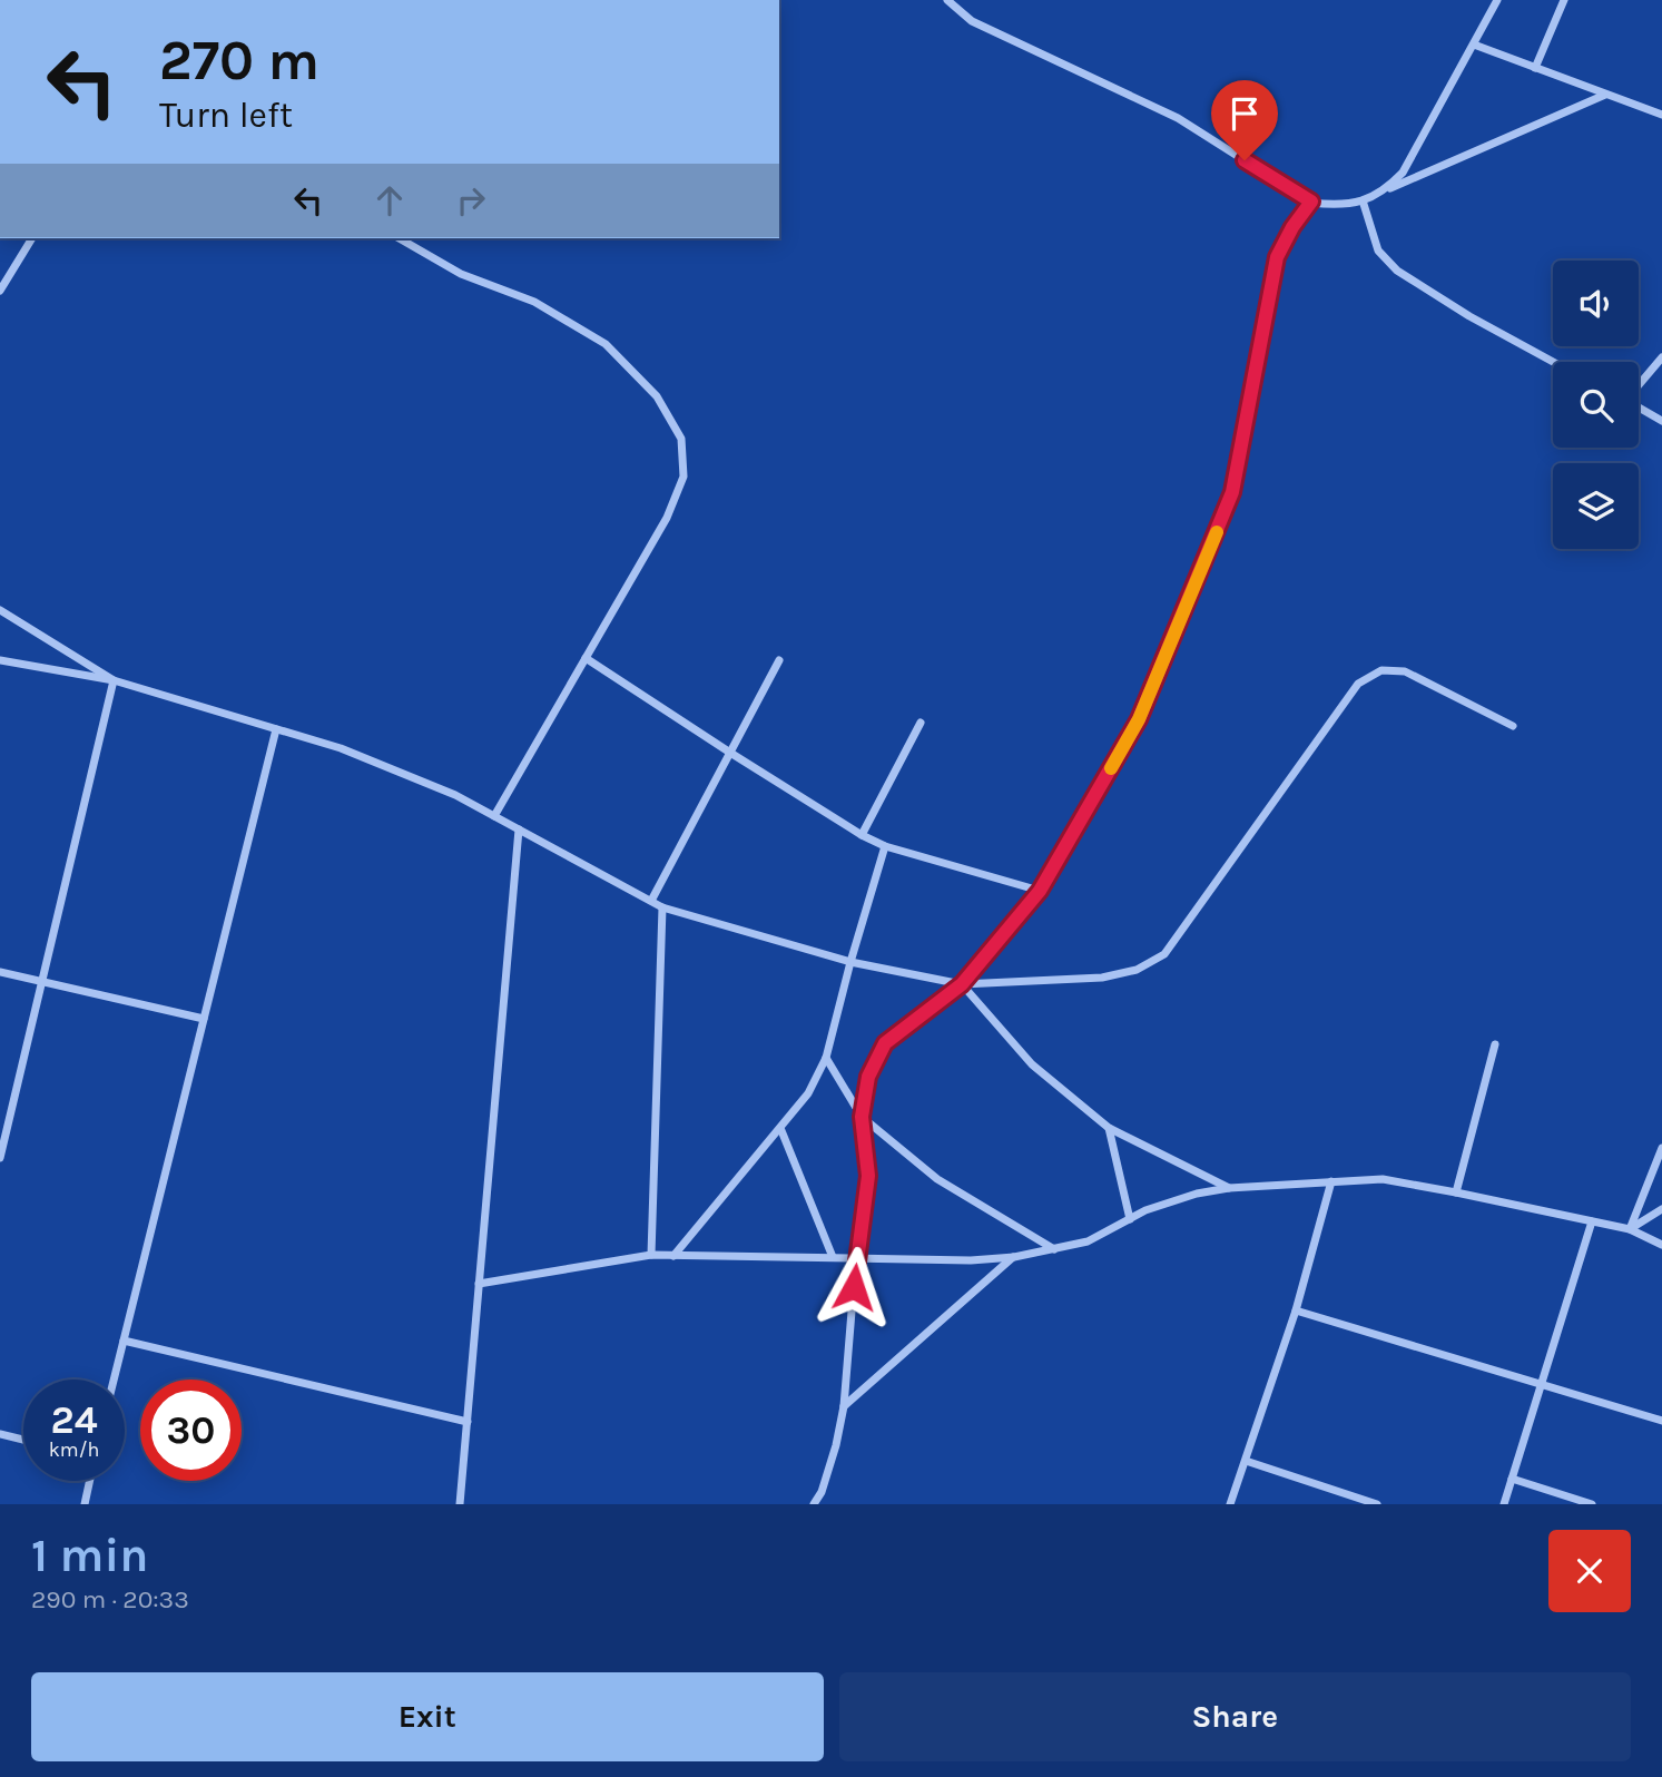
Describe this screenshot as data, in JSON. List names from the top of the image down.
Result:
{
  "page": {
    "turn": ["270 m", "Turn left"],
    "speed": "24 km/h",
    "limit": "30",
    "heading": ["1 min", "290 m · 20:33"],
    "buttons": ["Exit", "Share"]
  }
}
